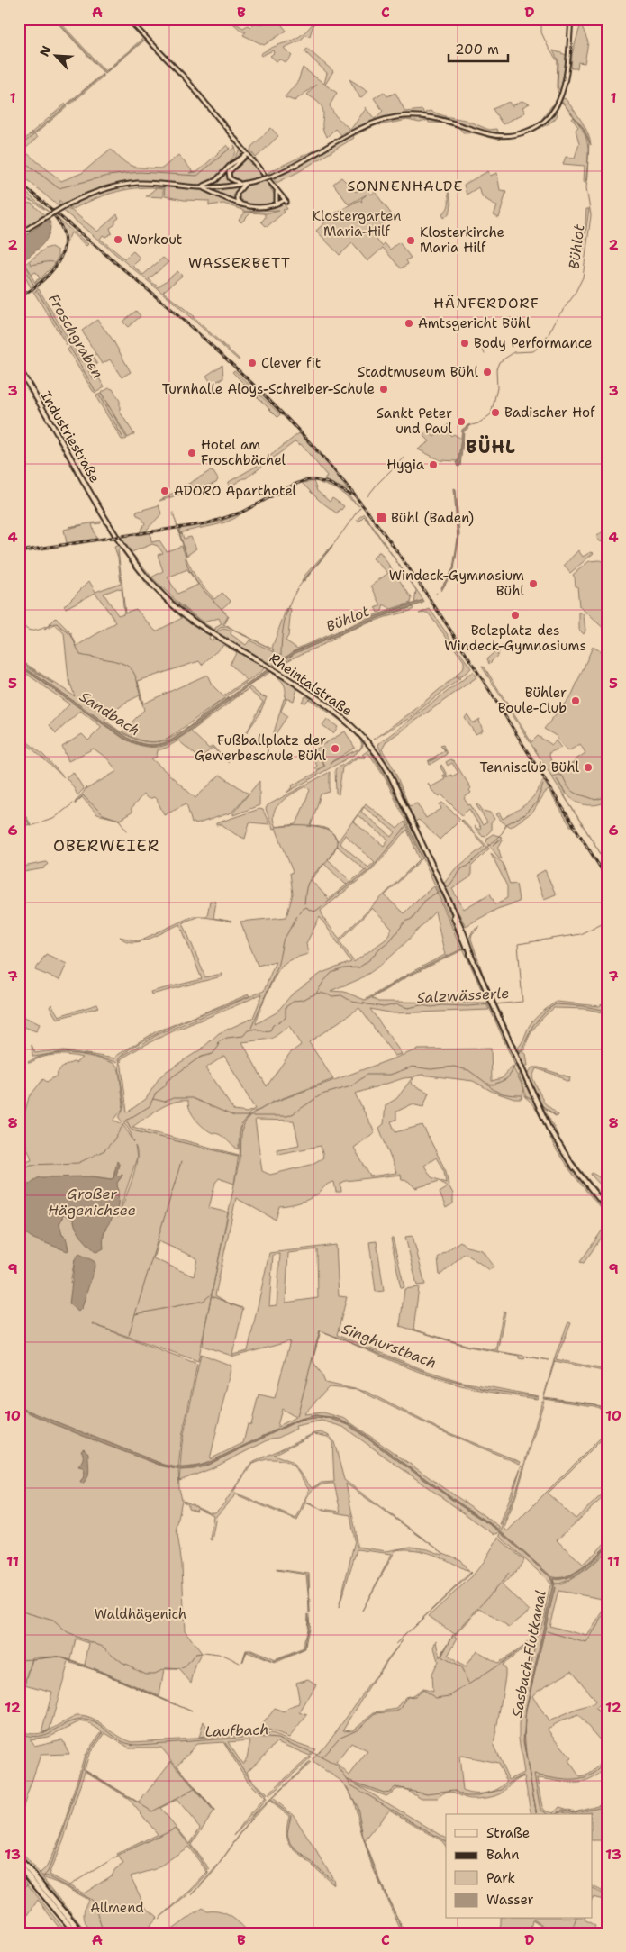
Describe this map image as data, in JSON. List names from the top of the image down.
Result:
{
  "streets": {
    "main road": ["Industriestraße", "Rheintalstraße"]
  },
  "crossings": [
    ["Industriestraße", "Rheintalstraße"]
  ],
  "districts": [
    "SONNENHALDE",
    "WASSERBETT",
    "HÄNFERDORF",
    "BÜHL",
    "OBERWEIER"
  ],
  "water": [
    "Bühlot",
    "Froschgraben",
    "Sandbach",
    "Salzwässerle",
    "Großer Hägenichsee",
    "Singhurstbach",
    "Sasbach-Flutkanal",
    "Laufbach"
  ],
  "parks": ["Klostergarten Maria-Hilf", "Waldhägenich", "Allmend"],
  "places": {
    "other": [
      "Workout",
      "Klosterkirche Maria Hilf",
      "Amtsgericht Bühl",
      "Body Performance",
      "Clever fit",
      "Stadtmuseum Bühl",
      "Turnhalle Aloys-Schreiber-Schule",
      "Badischer Hof",
      "Sankt Peter und Paul",
      "Hotel am Froschbächel",
      "Hygia",
      "ADORO Aparthotel",
      "Windeck-Gymnasium Bühl",
      "Bolzplatz des Windeck-Gymnasiums",
      "Bühler Boule-Club",
      "Fußballplatz der Gewerbeschule Bühl",
      "Tennisclub Bühl"
    ],
    "transit": ["Bühl (Baden)"]
  },
  "legend": [
    "Straße",
    "Bahn",
    "Park",
    "Wasser"
  ],
  "scale_bar": "200 m",
  "north": "top left",
  "grid": {
    "columns": [
      "A",
      "B",
      "C",
      "D"
    ],
    "rows": [
      "1",
      "2",
      "3",
      "4",
      "5",
      "6",
      "7",
      "8",
      "9",
      "10",
      "11",
      "12",
      "13"
    ]
  }
}
